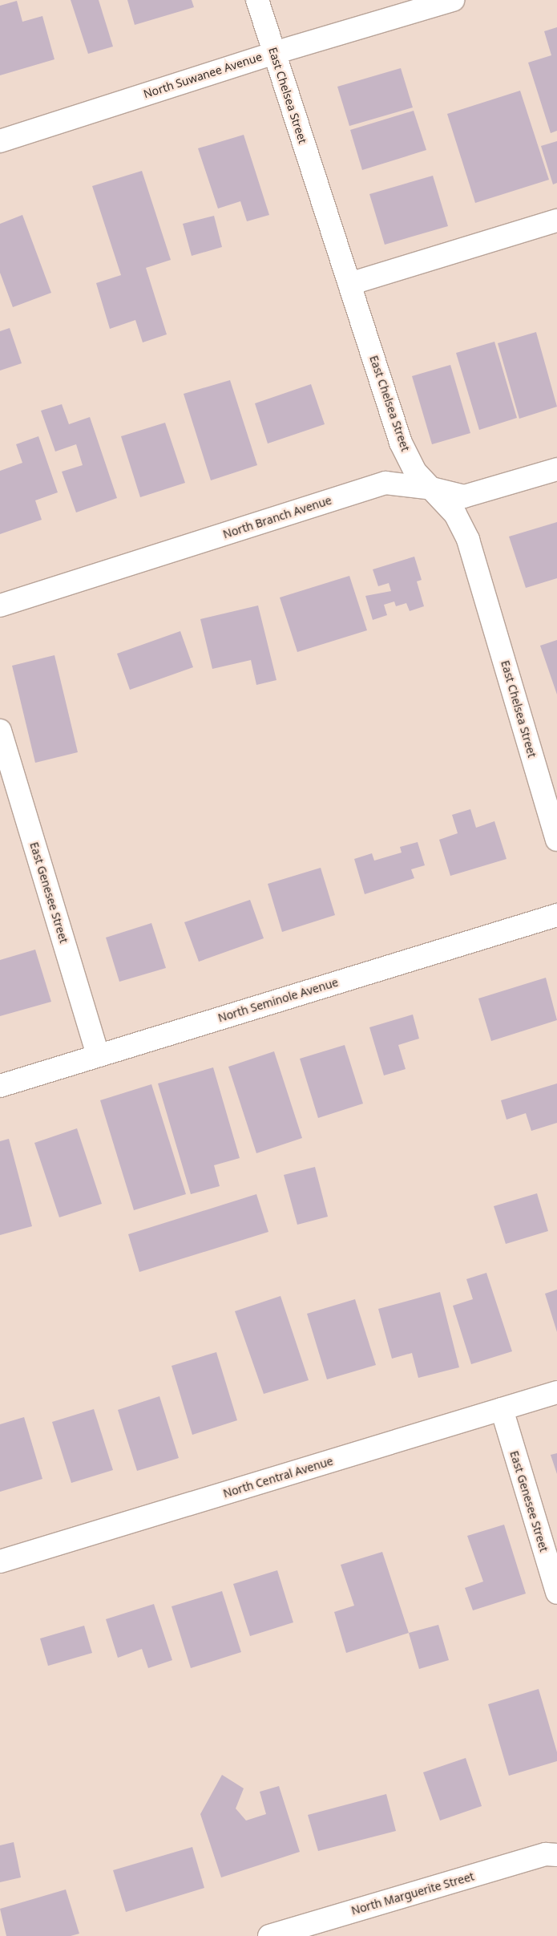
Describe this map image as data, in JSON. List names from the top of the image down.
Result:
{
  "streets": {
    "street": [
      "North Suwanee Avenue",
      "East Chelsea Street",
      "North Branch Avenue",
      "East Genesee Street",
      "North Seminole Avenue",
      "North Central Avenue",
      "North Marguerite Street"
    ]
  },
  "crossings": [
    ["North Suwanee Avenue", "East Chelsea Street"],
    ["East Chelsea Street", "North Branch Avenue"],
    ["East Genesee Street", "North Seminole Avenue"],
    ["East Genesee Street", "North Central Avenue"]
  ]
}
